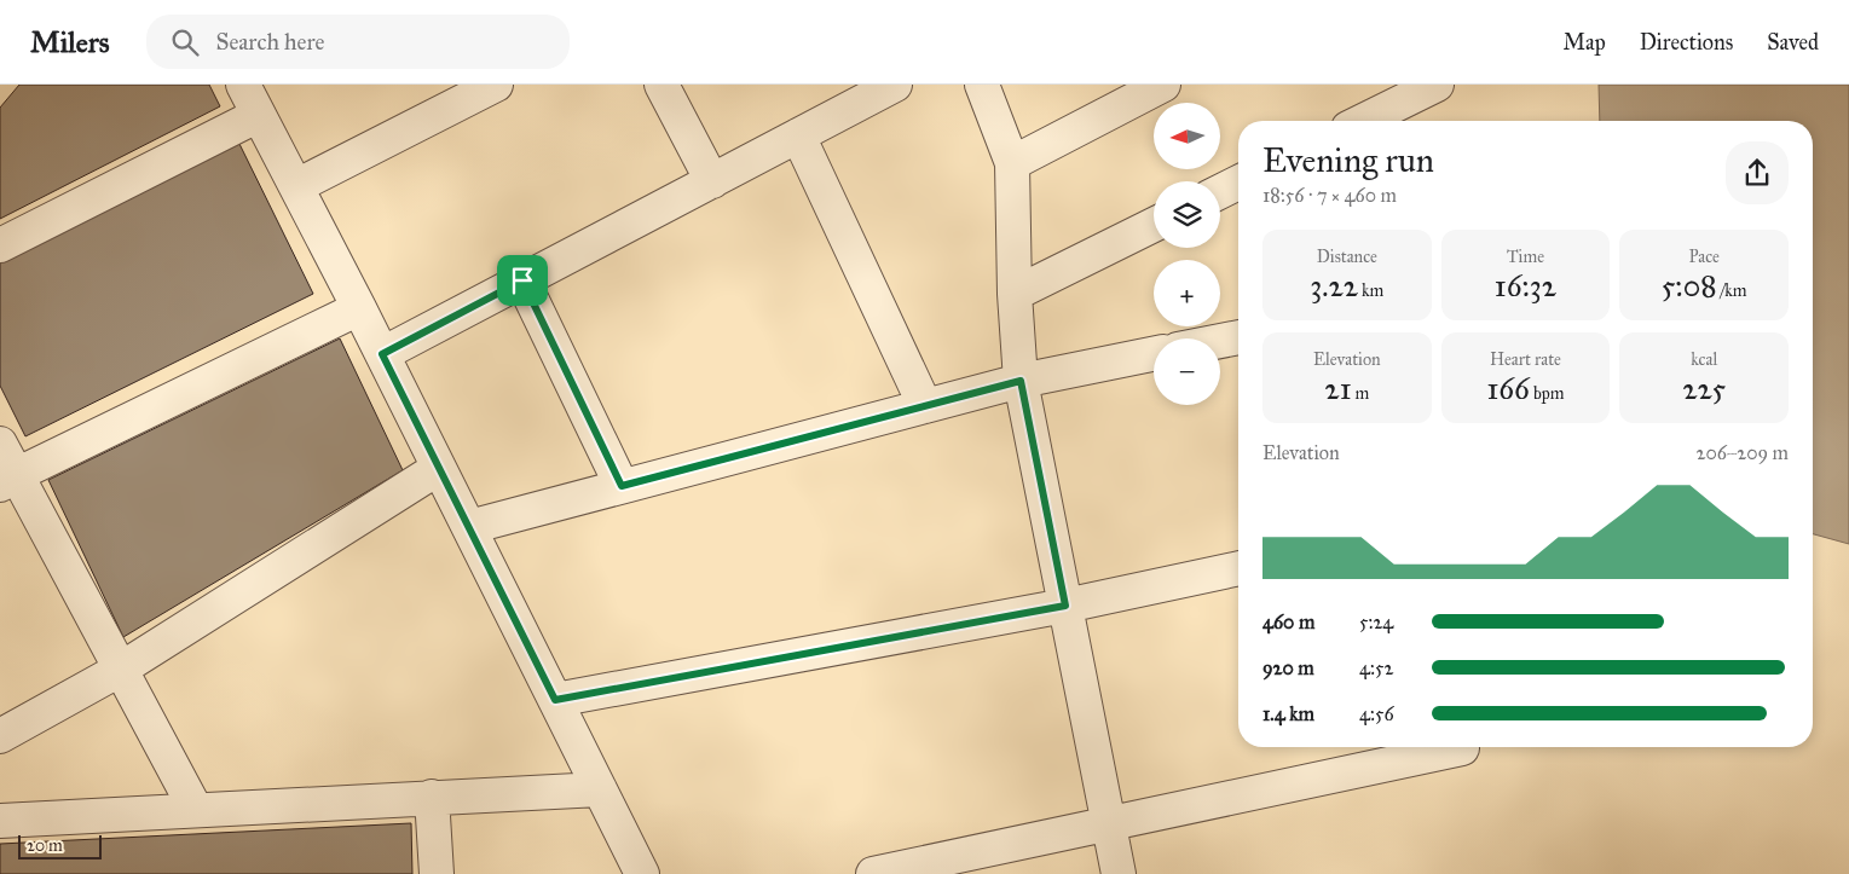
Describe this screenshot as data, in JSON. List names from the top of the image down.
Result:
{
  "scale_bar": "20 m",
  "north": "left",
  "page": {
    "header": "Milers",
    "search": "Search here",
    "nav": ["Map", "Directions", "Saved"],
    "map_buttons": ["+", "−"],
    "heading": ["Evening run", "18:56 · 7 × 460 m"],
    "stats": [
      ["Distance", "3.22 km"],
      ["Time", "16:32"],
      ["Pace", "5:08 /km"],
      ["Elevation", "21 m"],
      ["Heart rate", "166 bpm"],
      ["kcal", "225"]
    ],
    "chart": ["Elevation", "206–209 m"],
    "list": [
      {
        "name": "460 m",
        "note": "5:24"
      },
      {
        "name": "920 m",
        "note": "4:52"
      },
      {
        "name": "1.4 km",
        "note": "4:56"
      }
    ],
    "scale": "20 m"
  }
}
